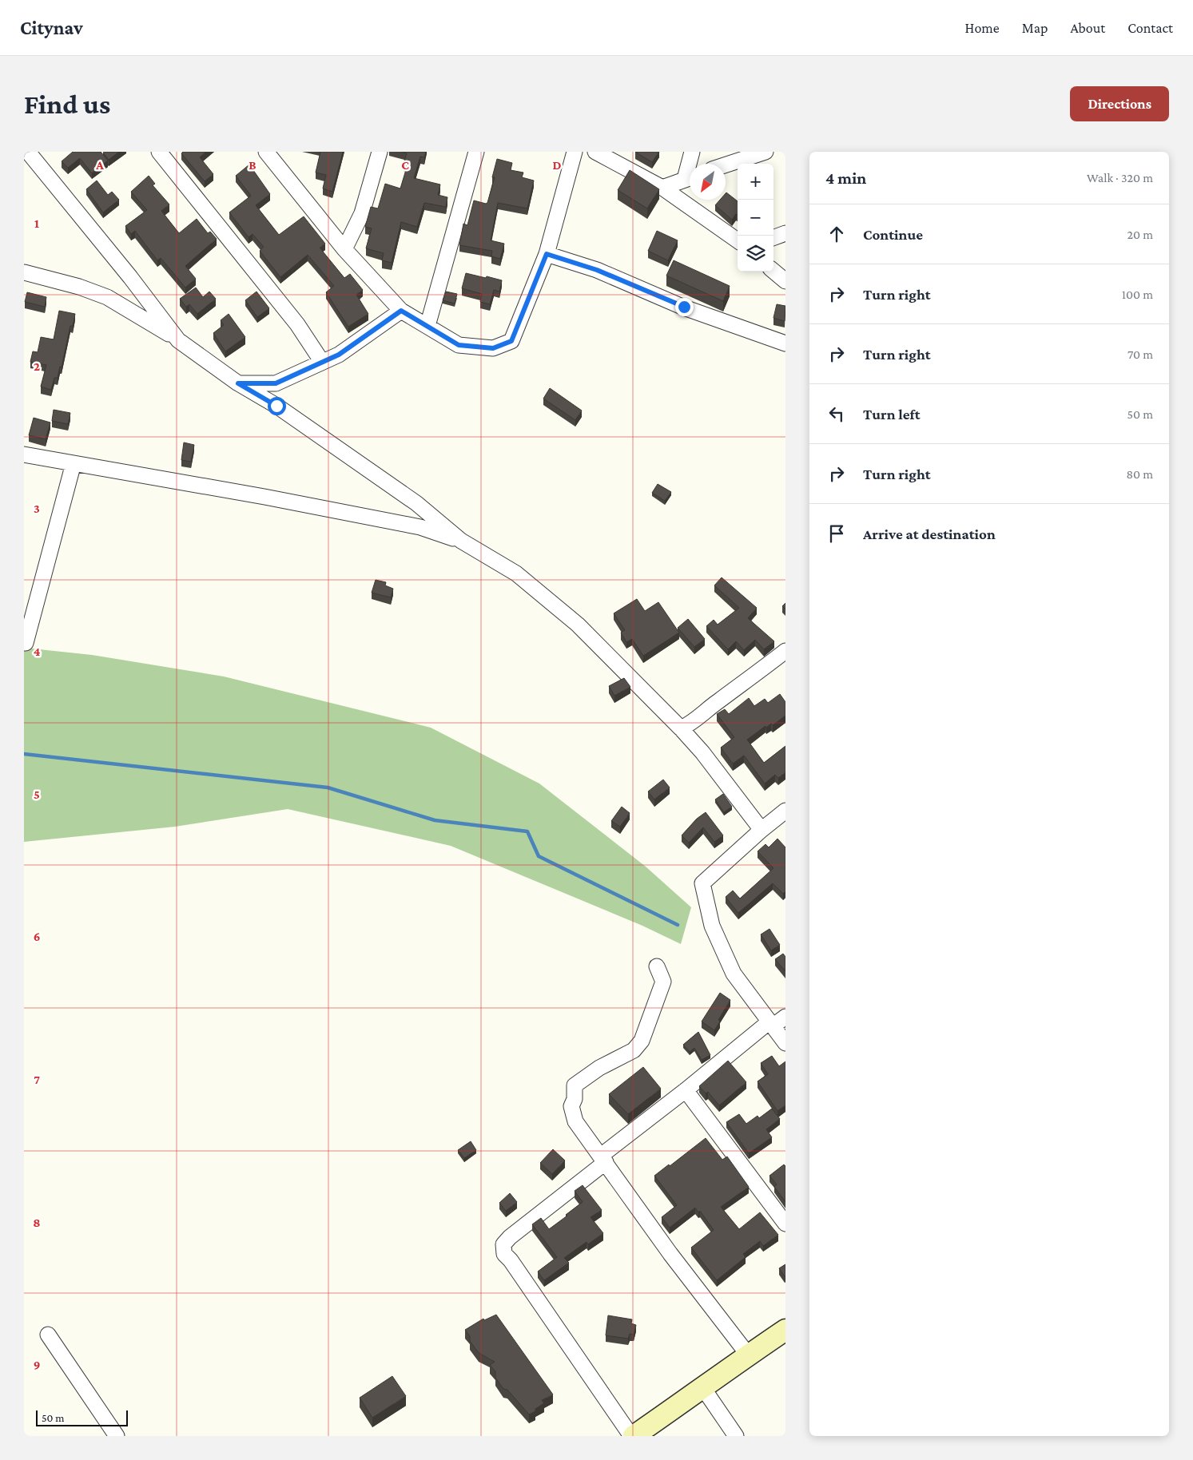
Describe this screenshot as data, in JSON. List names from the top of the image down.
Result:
{
  "scale_bar": "50 m",
  "north": "bottom left",
  "page": {
    "header": "Citynav",
    "nav": [
      "Home",
      "Map",
      "About",
      "Contact"
    ],
    "buttons": "Directions",
    "title": "Find us",
    "heading": ["4 min", "Walk · 320 m"],
    "map_buttons": ["+", "−"],
    "list": [
      ["Continue", "20 m"],
      ["Turn right", "100 m"],
      ["Turn right", "70 m"],
      ["Turn left", "50 m"],
      ["Turn right", "80 m"],
      "Arrive at destination"
    ],
    "scale": "50 m"
  },
  "grid": {
    "columns": [
      "A",
      "B",
      "C",
      "D"
    ],
    "rows": [
      "1",
      "2",
      "3",
      "4",
      "5",
      "6",
      "7",
      "8",
      "9"
    ]
  }
}
